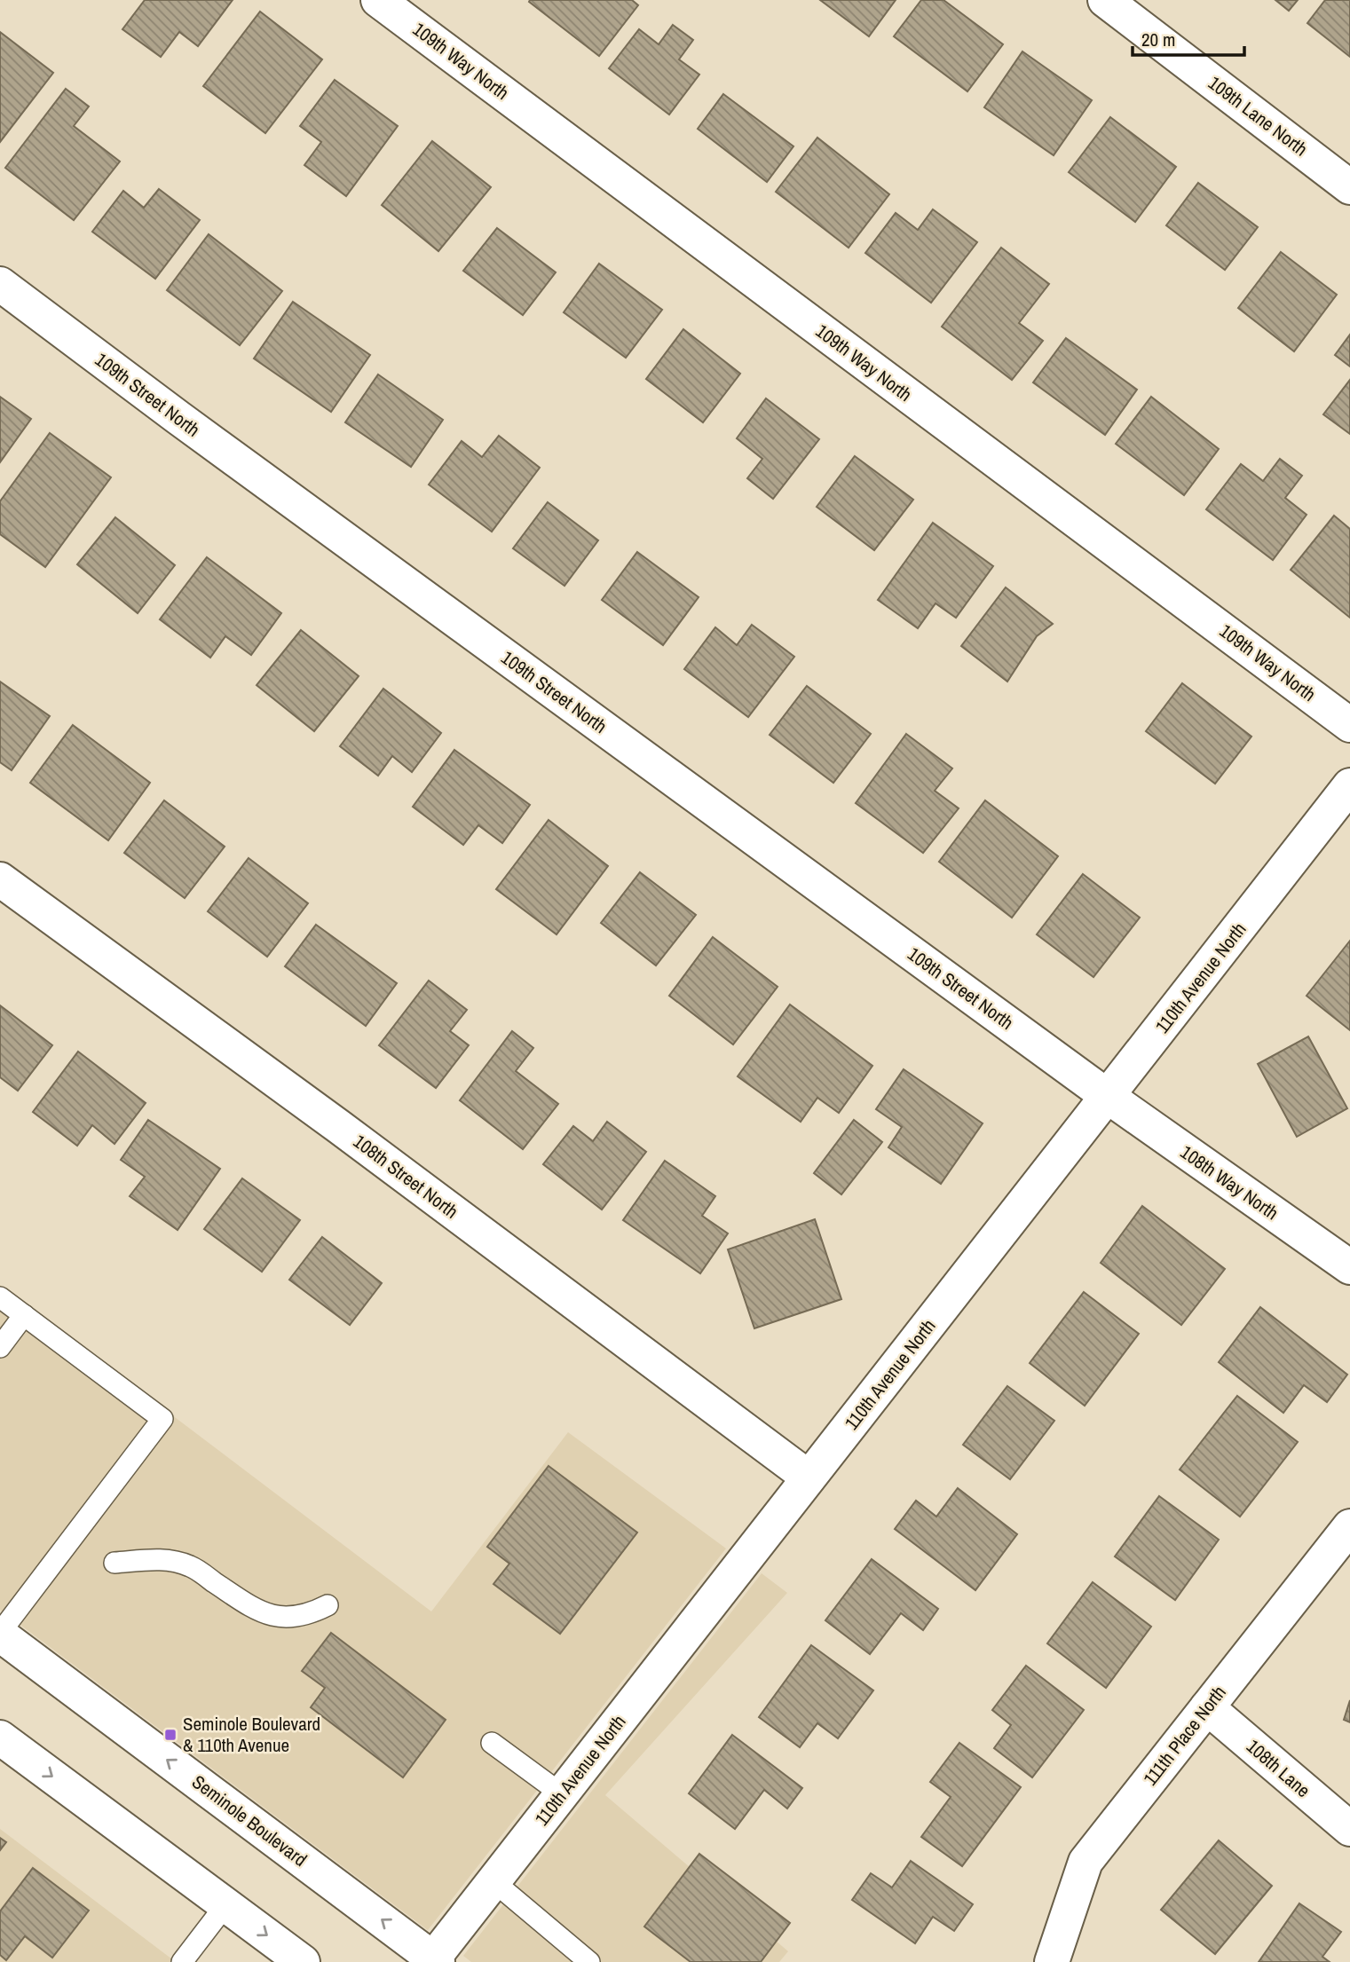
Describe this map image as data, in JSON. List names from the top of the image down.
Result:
{
  "streets": {
    "street": [
      "109th Way North",
      "109th Lane North",
      "109th Street North",
      "110th Avenue North",
      "108th Street North",
      "108th Way North",
      "111th Place North",
      "108th Lane",
      "Seminole Boulevard"
    ]
  },
  "crossings": [
    ["109th Street North", "110th Avenue North"],
    ["109th Street North", "108th Way North"],
    ["110th Avenue North", "108th Street North"],
    ["110th Avenue North", "108th Way North"],
    ["110th Avenue North", "Seminole Boulevard"],
    ["111th Place North", "108th Lane"]
  ],
  "places": {
    "transit": ["Seminole Boulevard & 110th Avenue"]
  },
  "scale_bar": "20 m"
}
